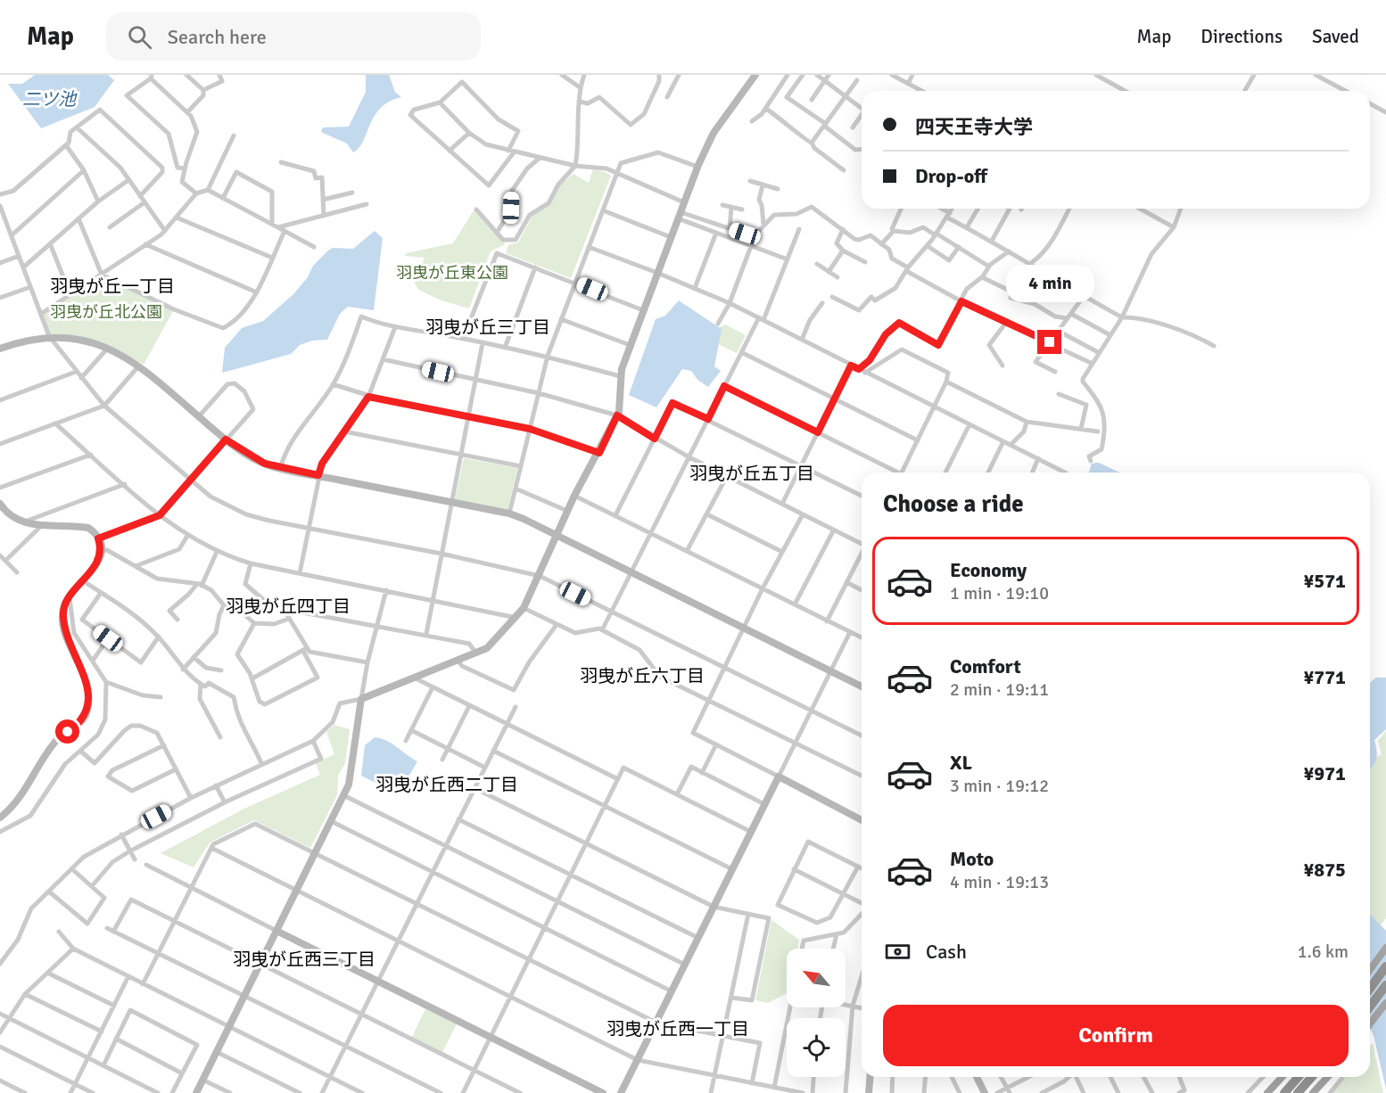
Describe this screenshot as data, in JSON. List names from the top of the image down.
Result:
{
  "districts": [
    "羽曳が丘一丁目",
    "羽曳が丘三丁目",
    "羽曳が丘五丁目",
    "羽曳が丘四丁目",
    "羽曳が丘六丁目",
    "羽曳が丘西二丁目",
    "羽曳が丘西三丁目",
    "羽曳が丘西一丁目"
  ],
  "water": ["二ツ池"],
  "parks": ["羽曳が丘東公園", "羽曳が丘北公園"],
  "north": "top left",
  "page": {
    "header": "Map",
    "search": "Search here",
    "nav": ["Map", "Directions", "Saved"],
    "banner": ["四天王寺大学", "Drop-off"],
    "bubble": "4 min",
    "heading": "Choose a ride",
    "list": [
      {
        "name": "Economy",
        "note": "1 min · 19:10",
        "value": "¥571"
      },
      {
        "name": "Comfort",
        "note": "2 min · 19:11",
        "value": "¥771"
      },
      {
        "name": "XL",
        "note": "3 min · 19:12",
        "value": "¥971"
      },
      {
        "name": "Moto",
        "note": "4 min · 19:13",
        "value": "¥875"
      }
    ],
    "pay": ["Cash", "1.6 km"],
    "buttons": "Confirm"
  }
}
